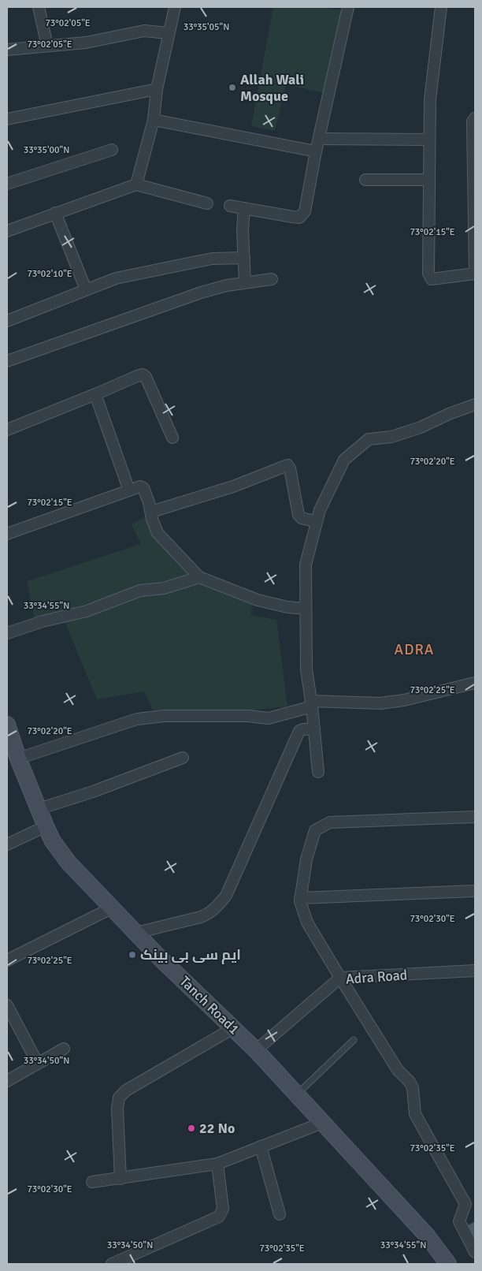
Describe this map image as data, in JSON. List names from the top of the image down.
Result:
{
  "streets": {
    "street": ["Adra Road", "Tanch Road1"]
  },
  "crossings": [
    ["Adra Road", "Tanch Road1"]
  ],
  "districts": ["ADRA"],
  "places": ["Allah Wali Mosque", "ایم سی بی بینک", "22 No"],
  "coordinates": [
    "73°02'05\"E",
    "33°35'05\"N",
    "33°35'00\"N",
    "73°02'15\"E",
    "73°02'10\"E",
    "73°02'20\"E",
    "33°34'55\"N",
    "73°02'25\"E",
    "73°02'30\"E",
    "33°34'50\"N",
    "73°02'35\"E"
  ]
}
